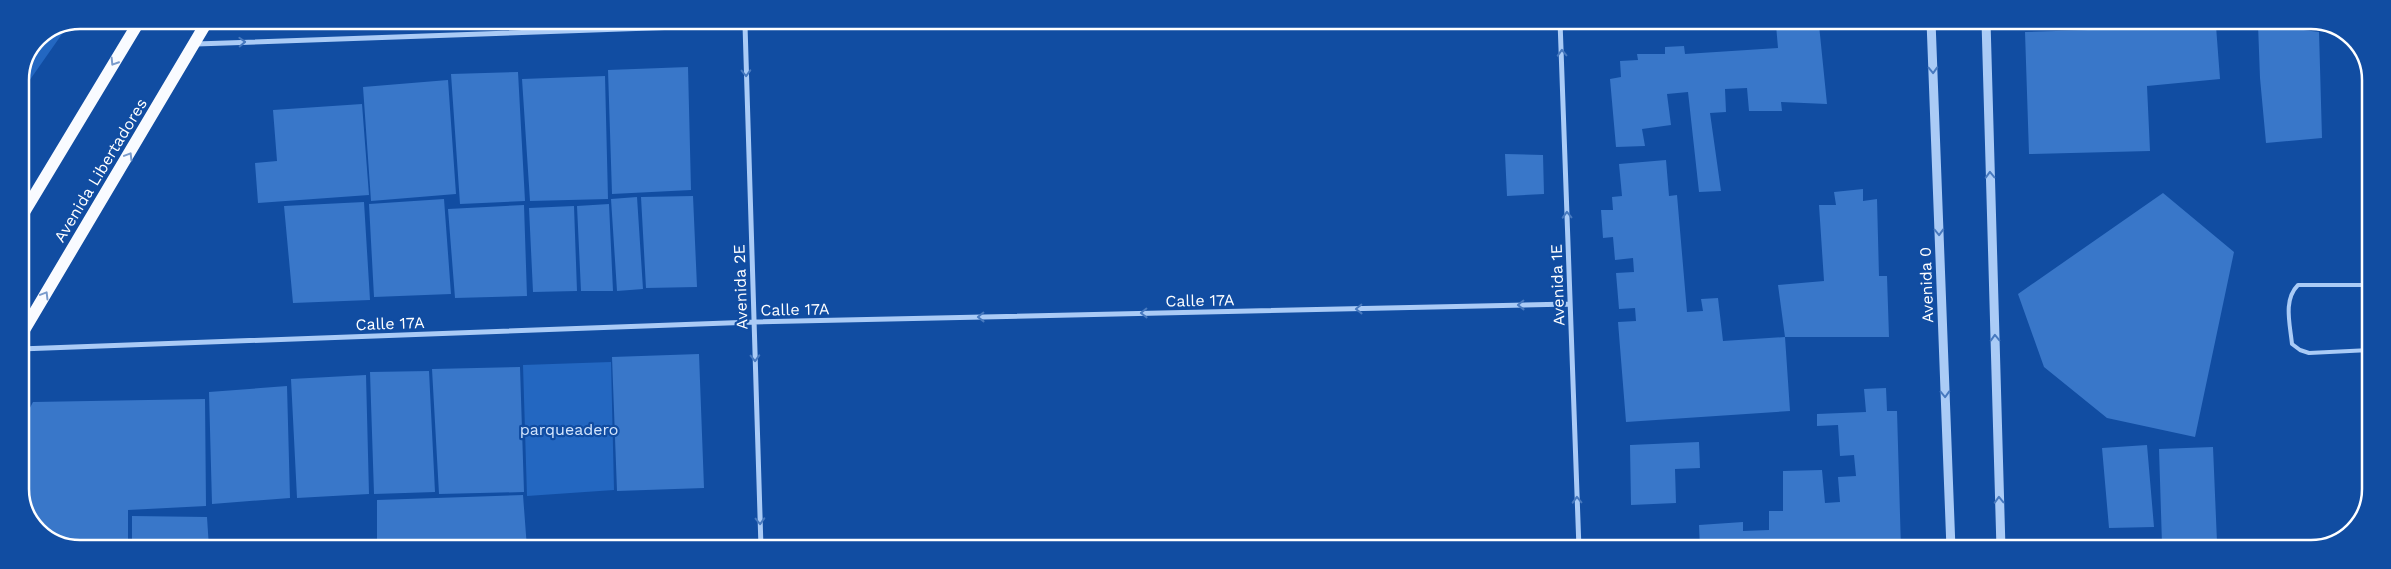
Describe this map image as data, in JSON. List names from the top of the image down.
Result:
{
  "streets": {
    "main road": ["Avenida Libertadores"],
    "street": [
      "Avenida 1E",
      "Avenida 0",
      "Avenida 2E",
      "Calle 17A"
    ]
  },
  "crossings": [
    ["Avenida 1E", "Calle 17A"],
    ["Avenida 2E", "Calle 17A"]
  ],
  "one_way": ["Avenida 1E", "Avenida 2E", "Calle 17A"],
  "parks": ["parqueadero"]
}
